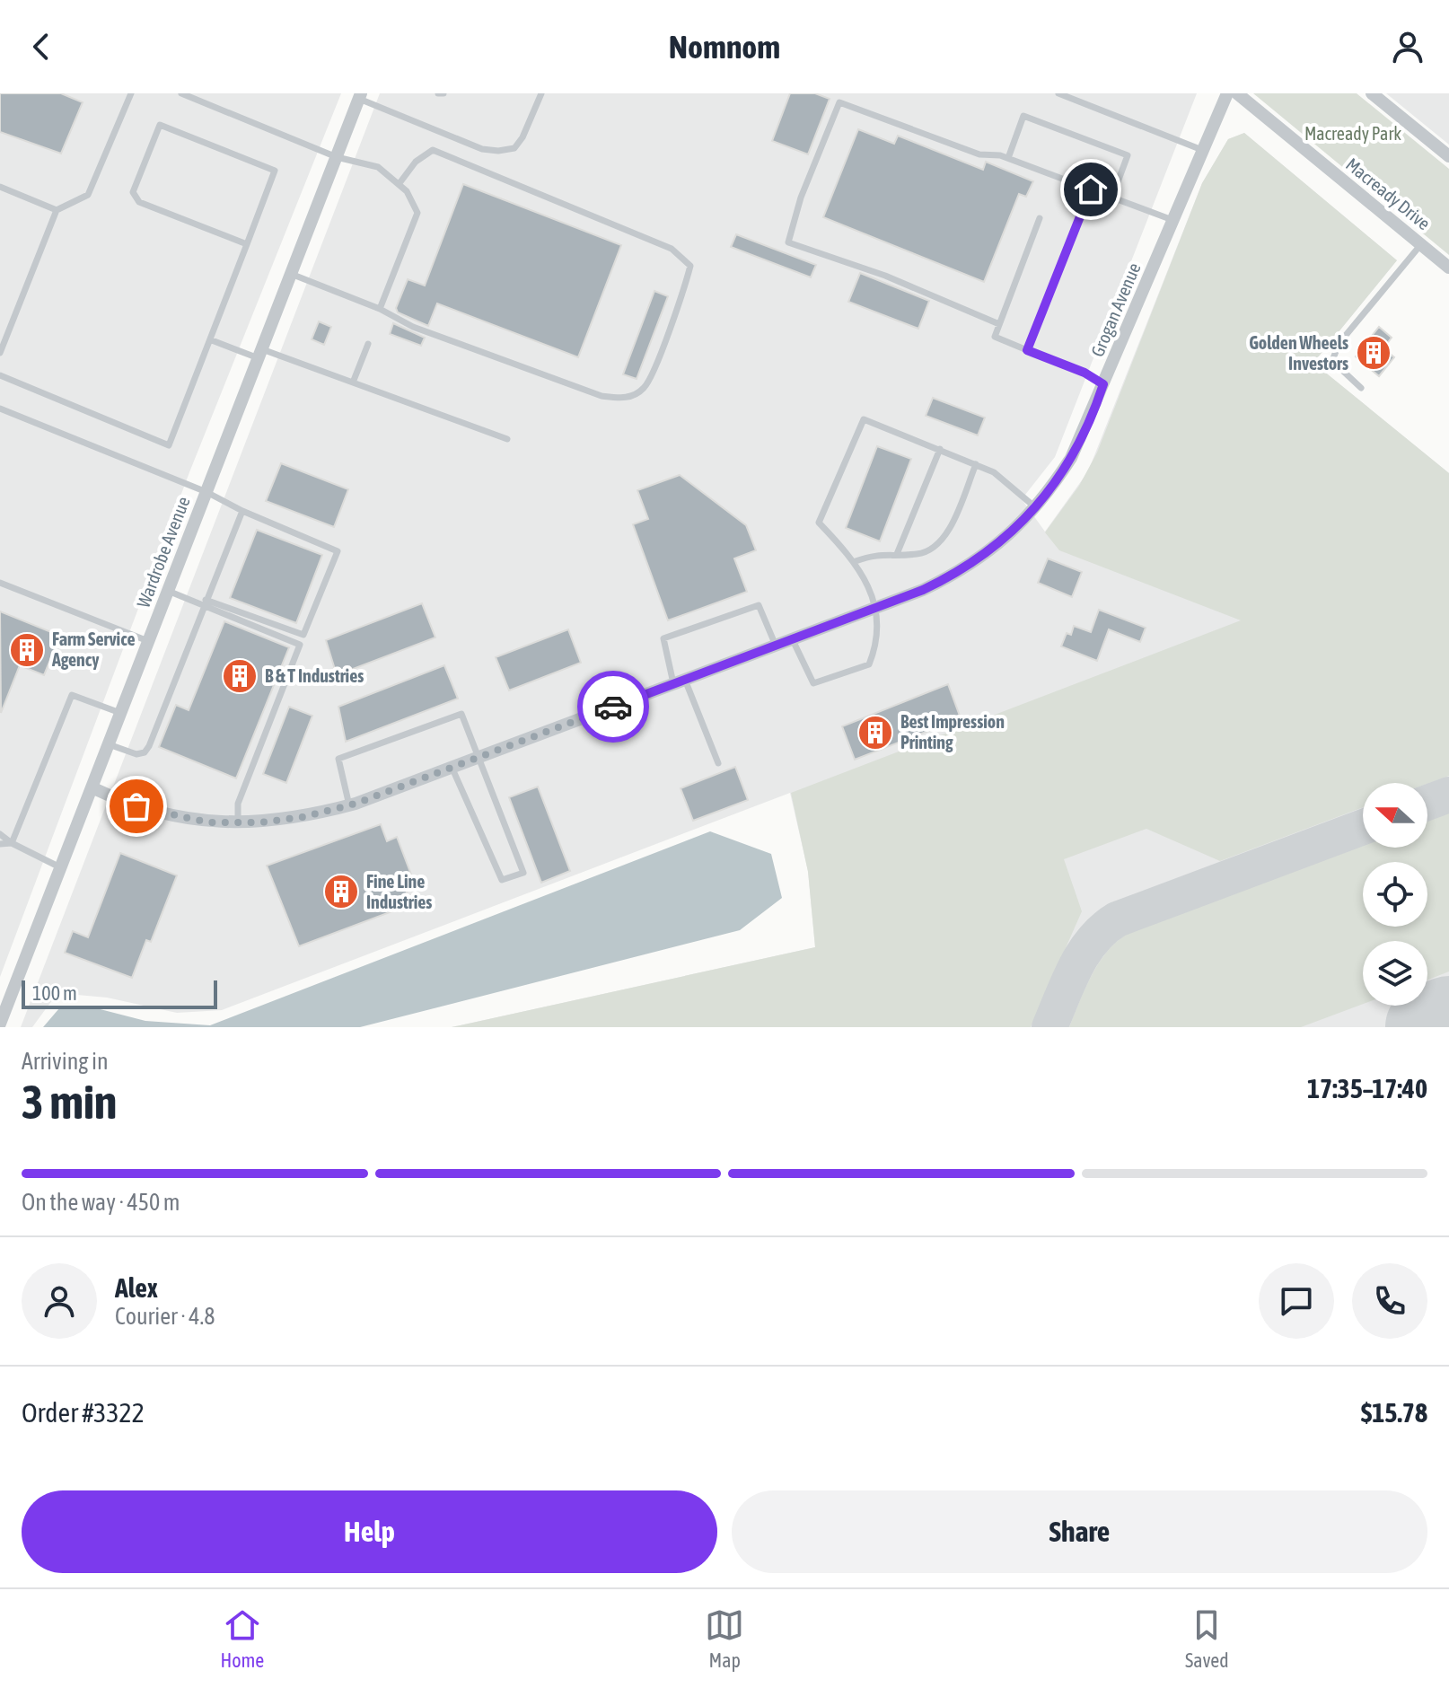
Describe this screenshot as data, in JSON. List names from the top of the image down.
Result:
{
  "streets": {
    "street": ["Macready Drive", "Grogan Avenue", "Wardrobe Avenue"]
  },
  "crossings": [
    ["Grogan Avenue", "Wardrobe Avenue"]
  ],
  "parks": ["Macready Park"],
  "places": {
    "building": [
      "Golden Wheels Investors",
      "Farm Service Agency",
      "B & T Industries",
      "Best Impression Printing",
      "Fine Line Industries"
    ]
  },
  "scale_bar": "100 m",
  "north": "left",
  "page": {
    "header": "Nomnom",
    "scale": "100 m",
    "heading": ["3 min", "Arriving in", "17:35–17:40"],
    "panel": [
      "Alex",
      "Courier · 4.8",
      "Order #3322",
      "$15.78"
    ],
    "bar": "On the way · 450 m",
    "buttons": ["Help", "Share"],
    "tabs": ["Home", "Map", "Saved"]
  }
}
